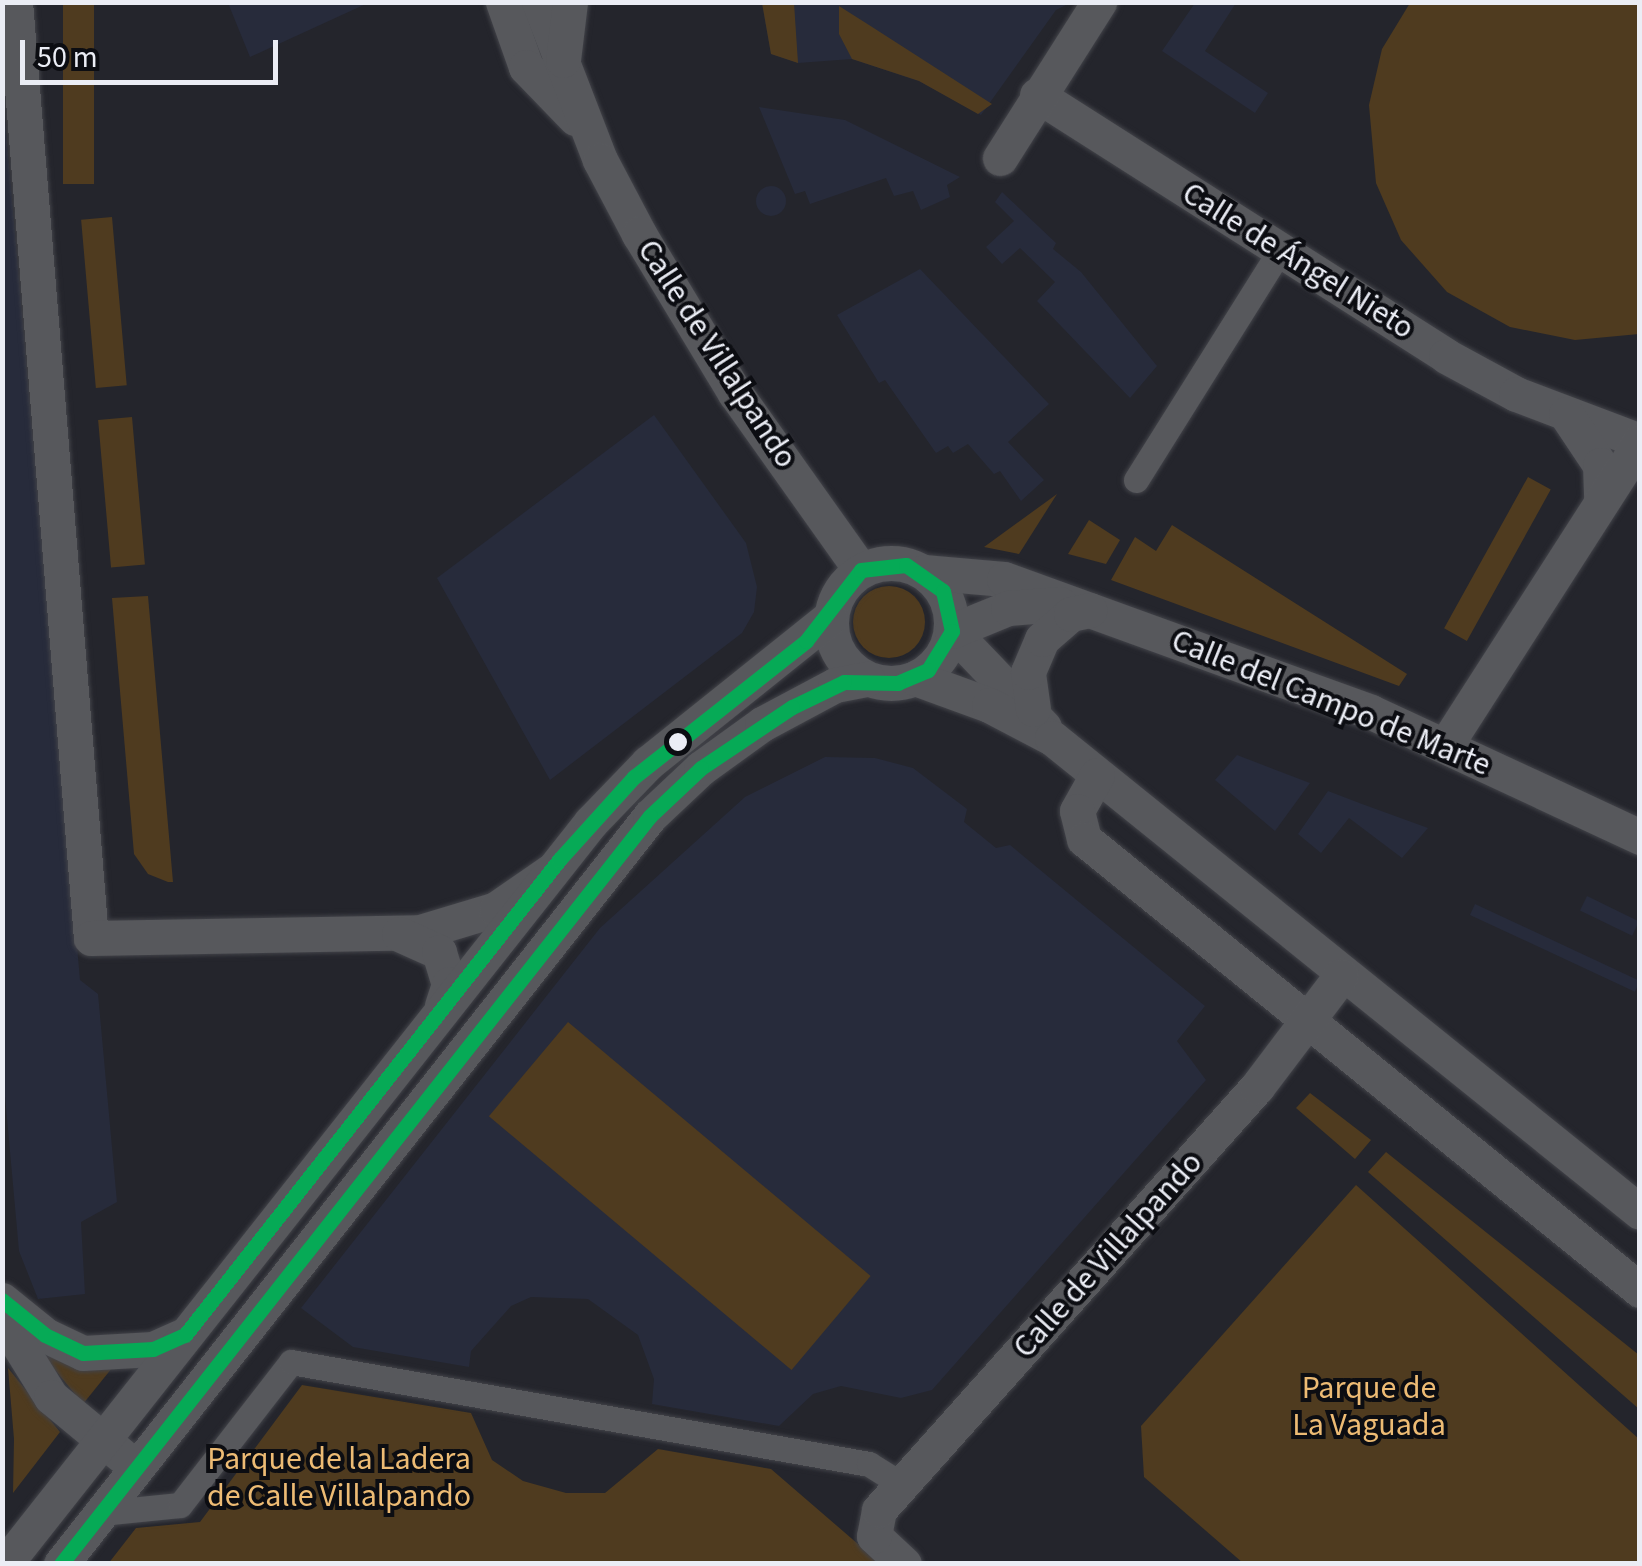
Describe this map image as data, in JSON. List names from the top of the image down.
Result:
{
  "streets": {
    "street": ["Calle de Ángel Nieto", "Calle de Villalpando", "Calle del Campo de Marte"]
  },
  "crossings": [
    ["Calle de Villalpando", "Calle del Campo de Marte"]
  ],
  "parks": ["Parque de La Vaguada", "Parque de la Ladera de Calle Villalpando"],
  "scale_bar": "50 m"
}
